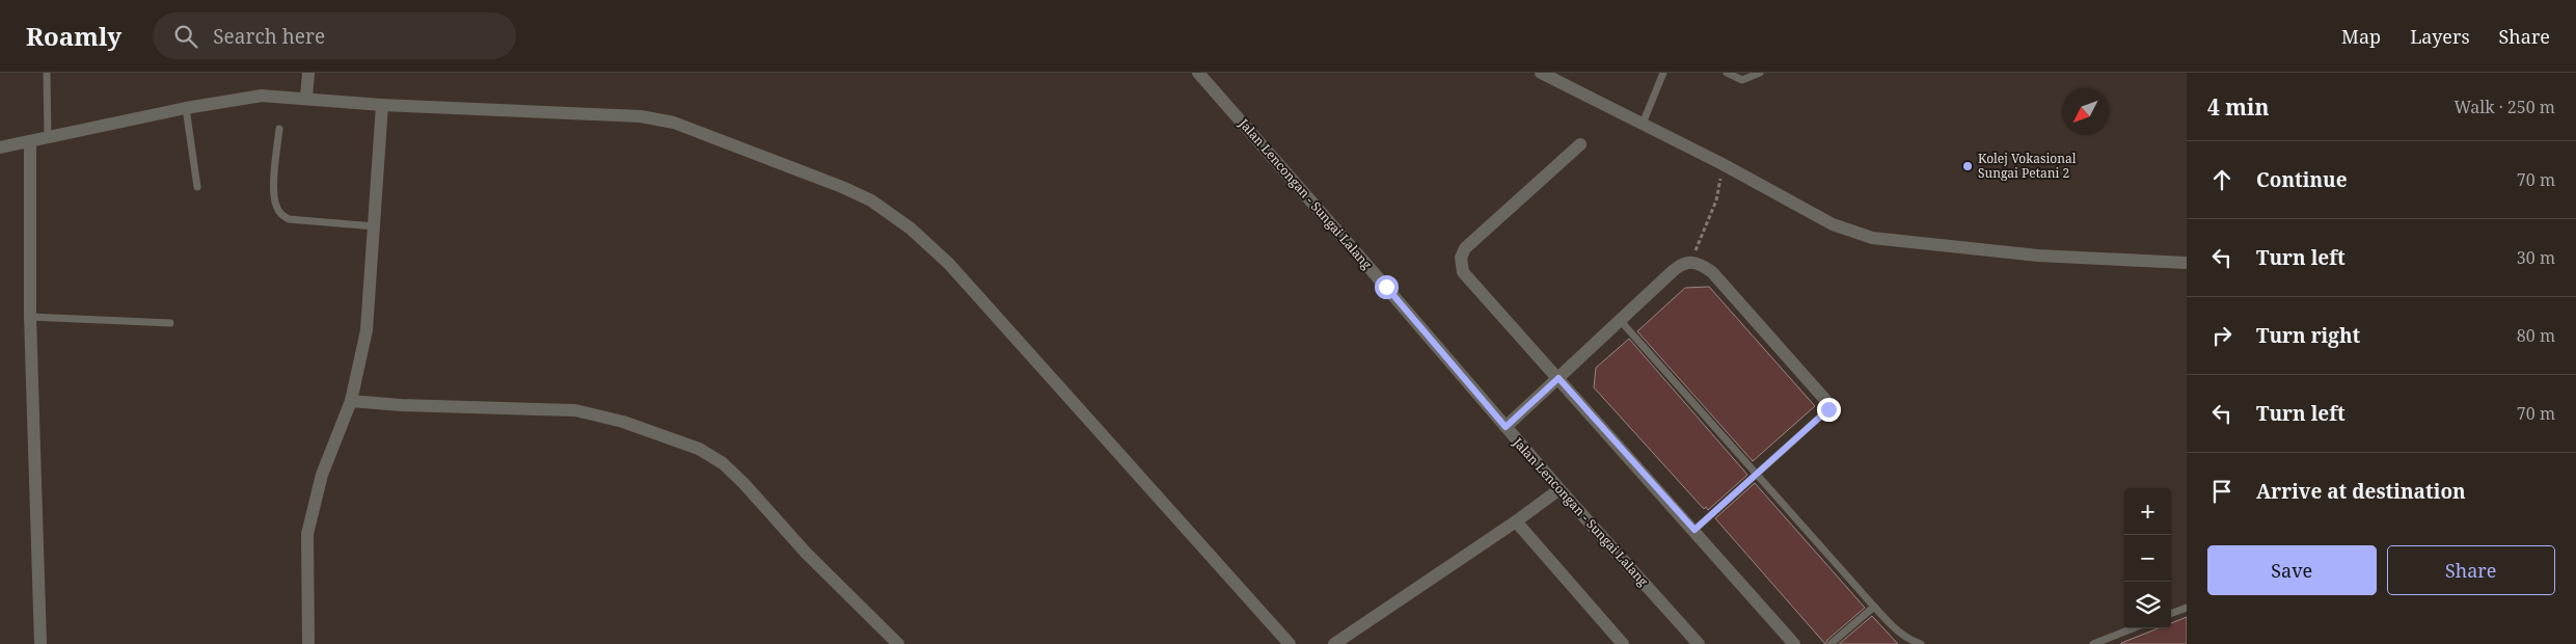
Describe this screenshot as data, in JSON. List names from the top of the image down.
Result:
{
  "streets": {
    "street": ["Jalan Lencongan - Sungai Lalang"]
  },
  "places": ["Kolej Vokasional Sungai Petani 2"],
  "north": "bottom left",
  "page": {
    "header": "Roamly",
    "search": "Search here",
    "nav": ["Map", "Layers", "Share"],
    "heading": ["4 min", "Walk · 250 m"],
    "list": [
      ["Continue", "70 m"],
      ["Turn left", "30 m"],
      ["Turn right", "80 m"],
      ["Turn left", "70 m"],
      "Arrive at destination"
    ],
    "map_buttons": ["+", "−"],
    "buttons": ["Save", "Share"]
  }
}
